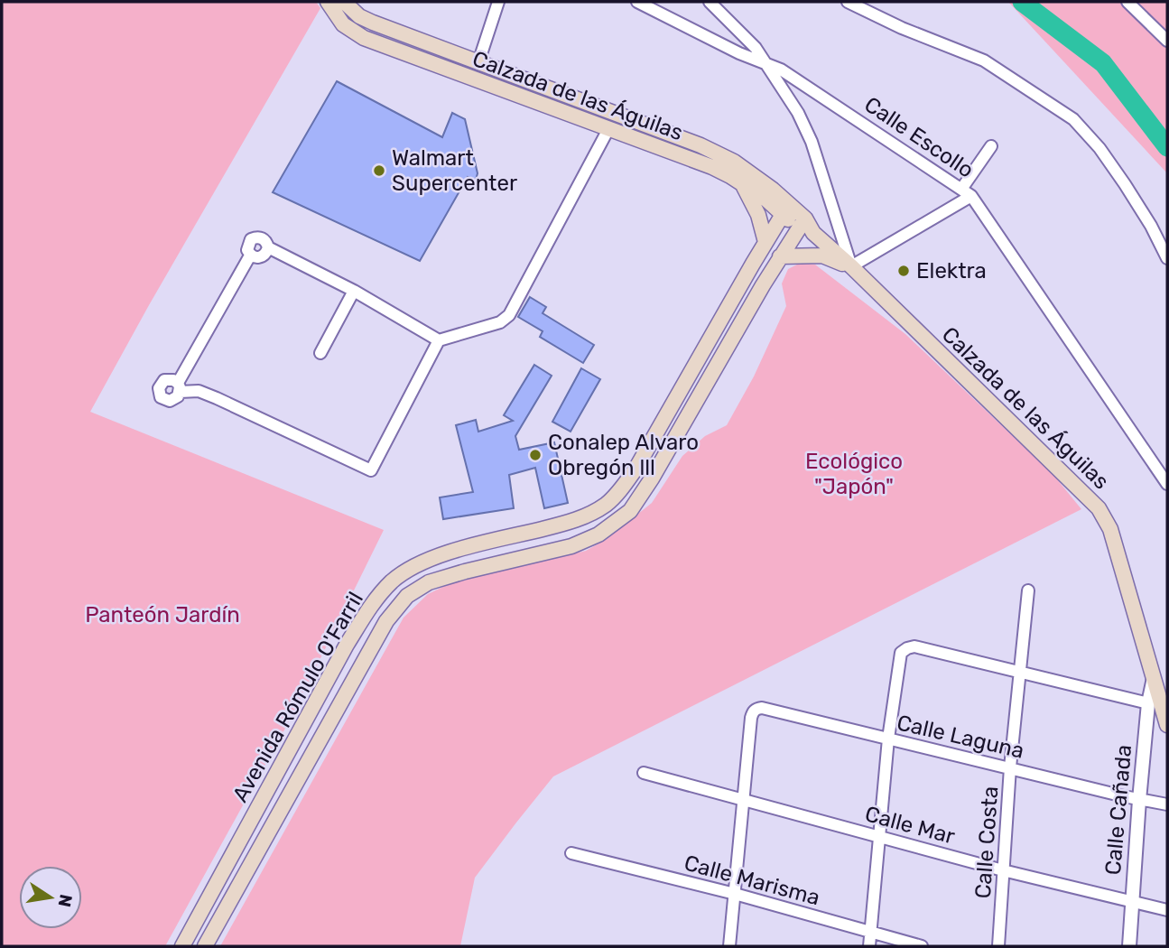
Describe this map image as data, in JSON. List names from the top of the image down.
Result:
{
  "streets": {
    "main road": ["Calzada de las Águilas", "Avenida Rómulo O'Farril"],
    "street": [
      "Calle Escollo",
      "Calle Laguna",
      "Calle Cañada",
      "Calle Mar",
      "Calle Costa",
      "Calle Marisma"
    ]
  },
  "crossings": [
    ["Calzada de las Águilas", "Avenida Rómulo O'Farril"],
    ["Calzada de las Águilas", "Calle Cañada"],
    ["Calle Laguna", "Calle Cañada"],
    ["Calle Laguna", "Calle Mar"],
    ["Calle Laguna", "Calle Costa"],
    ["Calle Cañada", "Calle Mar"],
    ["Calle Mar", "Calle Costa"]
  ],
  "parks": ["Ecológico \"Japón\"", "Panteón Jardín"],
  "places": ["Walmart Supercenter", "Elektra", "Conalep Alvaro Obregón lll"],
  "north": "right"
}
